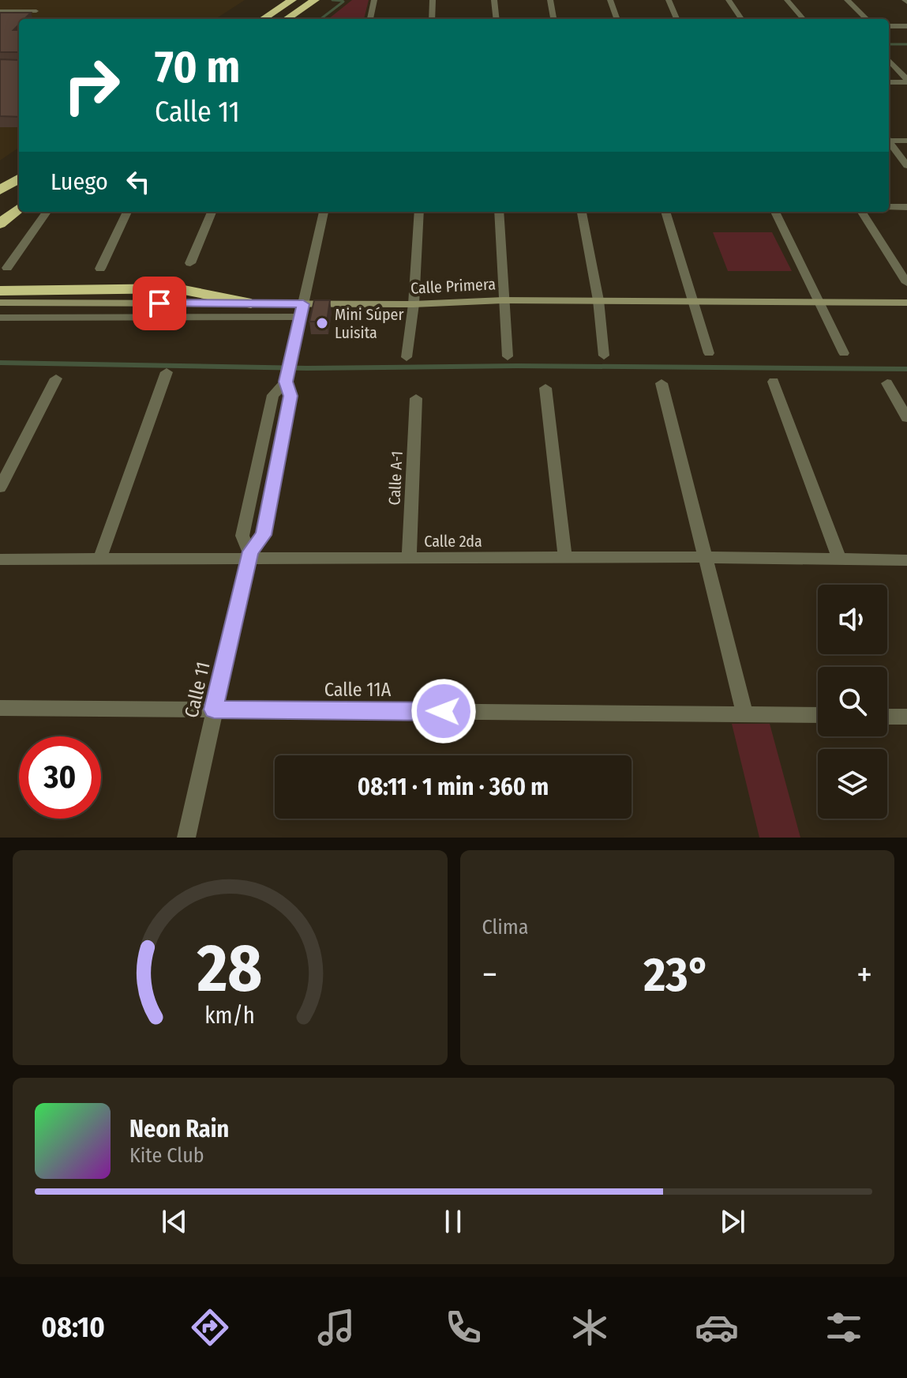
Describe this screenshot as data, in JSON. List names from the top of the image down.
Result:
{
  "streets": {
    "street": [
      "Calle Primera",
      "Calle A-1",
      "Calle 2da",
      "Calle 11",
      "Calle 11A"
    ]
  },
  "crossings": [
    ["Calle Primera", "Calle 11"],
    ["Calle A-1", "Calle 2da"],
    ["Calle 2da", "Calle 11"],
    ["Calle 11", "Calle 11A"]
  ],
  "places": ["Mini Súper Luisita"],
  "page": {
    "turn": ["70 m", "Calle 11"],
    "then": "Luego",
    "limit": "30",
    "trip": "08:11 · 1 min · 360 m",
    "tile": "Clima",
    "heat": ["−", "23°", "+"],
    "song": ["Neon Rain", "Kite Club"],
    "tabs": "08:10",
    "gauge": ["28", "km/h"]
  }
}
